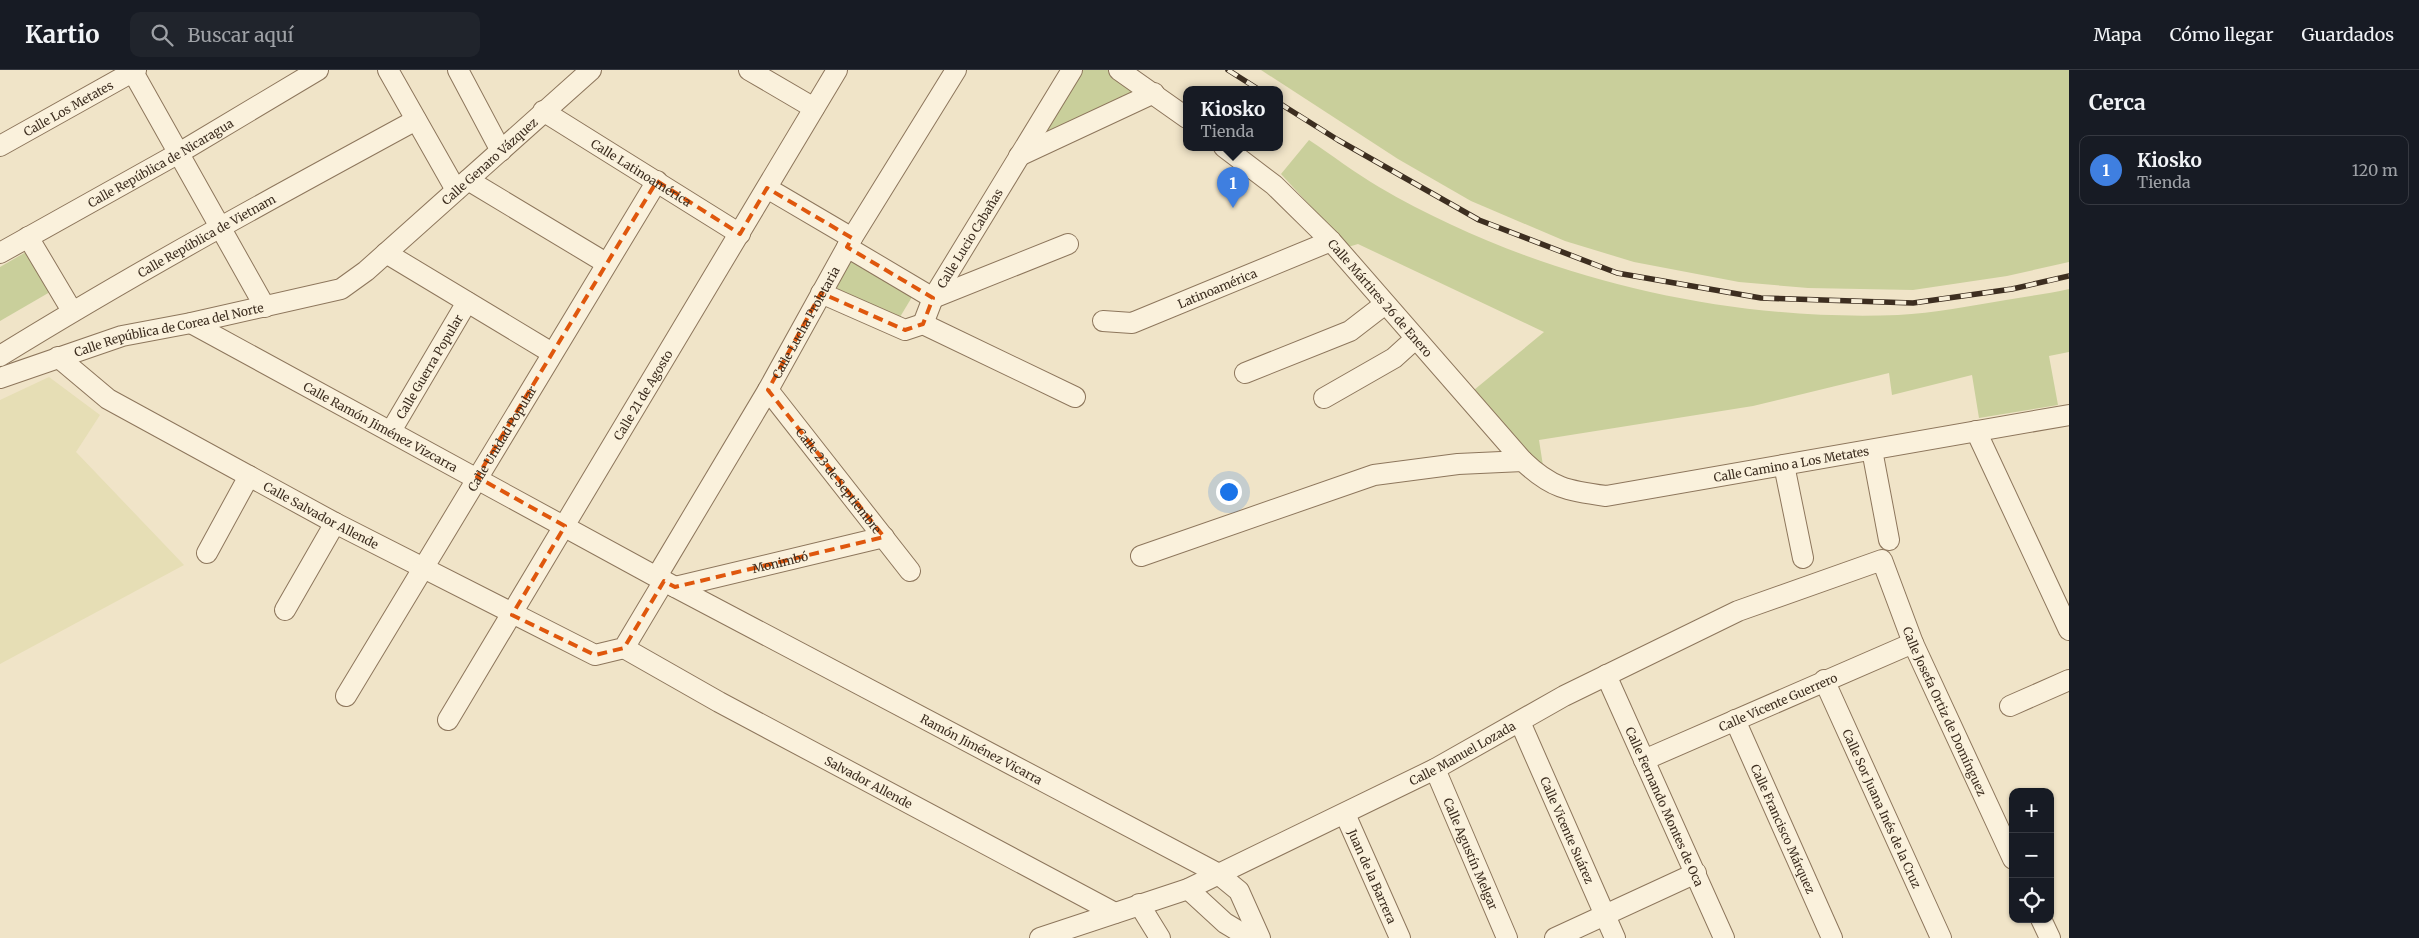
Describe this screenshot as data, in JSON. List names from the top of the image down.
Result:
{
  "streets": {
    "street": [
      "Calle Los Metates",
      "Calle Genaro Vázquez",
      "Calle República de Nicaragua",
      "Calle Latinoamérica",
      "Calle República de Vietnam",
      "Calle Lucio Cabañas",
      "Latinoamérica",
      "Calle Mártires 26 de Enero",
      "Calle Lucha Proletaria",
      "Calle República de Corea del Norte",
      "Calle Guerra Popular",
      "Calle 21 de Agosto",
      "Calle Ramón Jiménez Vizcarra",
      "Calle Unidad Popular",
      "Calle Camino a Los Metates",
      "Calle 23 de Septiembre",
      "Calle Salvador Allende",
      "Monimbó",
      "Calle Vicente Guerrero",
      "Calle Josefa Ortiz de Domínguez",
      "Ramón Jiménez Vicarra",
      "Calle Manuel Lozada",
      "Salvador Allende",
      "Calle Fernando Montes de Oca",
      "Calle Sor Juana Inés de la Cruz",
      "Calle Francisco Márquez",
      "Calle Vicente Suárez",
      "Calle Agustín Melgar",
      "Juan de la Barrera"
    ]
  },
  "crossings": [
    ["Calle Genaro Vázquez", "Calle Latinoamérica"],
    ["Calle Genaro Vázquez", "Calle República de Corea del Norte"],
    ["Calle Latinoamérica", "Calle 21 de Agosto"],
    ["Calle Latinoamérica", "Calle Unidad Popular"],
    ["Latinoamérica", "Calle Mártires 26 de Enero"],
    ["Calle Mártires 26 de Enero", "Calle Camino a Los Metates"],
    ["Calle Lucha Proletaria", "Calle Ramón Jiménez Vizcarra"],
    ["Calle Lucha Proletaria", "Calle 23 de Septiembre"],
    ["Calle Lucha Proletaria", "Calle Salvador Allende"],
    ["Calle Lucha Proletaria", "Monimbó"],
    ["Calle Lucha Proletaria", "Ramón Jiménez Vicarra"],
    ["Calle Lucha Proletaria", "Salvador Allende"],
    ["Calle República de Corea del Norte", "Calle Ramón Jiménez Vizcarra"],
    ["Calle República de Corea del Norte", "Calle Salvador Allende"],
    ["Calle Guerra Popular", "Calle Ramón Jiménez Vizcarra"],
    ["Calle 21 de Agosto", "Calle Ramón Jiménez Vizcarra"],
    ["Calle 21 de Agosto", "Calle Salvador Allende"],
    ["Calle Ramón Jiménez Vizcarra", "Calle Unidad Popular"],
    ["Calle Ramón Jiménez Vizcarra", "Monimbó"],
    ["Calle Ramón Jiménez Vizcarra", "Ramón Jiménez Vicarra"],
    ["Calle Unidad Popular", "Calle Salvador Allende"],
    ["Calle 23 de Septiembre", "Monimbó"],
    ["Calle Salvador Allende", "Salvador Allende"],
    ["Monimbó", "Ramón Jiménez Vicarra"],
    ["Calle Vicente Guerrero", "Calle Josefa Ortiz de Domínguez"],
    ["Calle Vicente Guerrero", "Calle Fernando Montes de Oca"],
    ["Calle Vicente Guerrero", "Calle Sor Juana Inés de la Cruz"],
    ["Calle Vicente Guerrero", "Calle Francisco Márquez"],
    ["Calle Josefa Ortiz de Domínguez", "Calle Manuel Lozada"],
    ["Ramón Jiménez Vicarra", "Calle Manuel Lozada"],
    ["Calle Manuel Lozada", "Salvador Allende"],
    ["Calle Manuel Lozada", "Calle Fernando Montes de Oca"],
    ["Calle Manuel Lozada", "Calle Vicente Suárez"],
    ["Calle Manuel Lozada", "Calle Agustín Melgar"],
    ["Calle Manuel Lozada", "Juan de la Barrera"]
  ],
  "page": {
    "header": "Kartio",
    "search": "Buscar aquí",
    "nav": ["Mapa", "Cómo llegar", "Guardados"],
    "heading": "Cerca",
    "popup": ["Kiosko", "Tienda"],
    "list": [
      {
        "mark": "1",
        "name": "Kiosko",
        "note": "Tienda",
        "value": "120 m"
      }
    ],
    "pins": "1",
    "map_buttons": ["+", "−"]
  }
}
